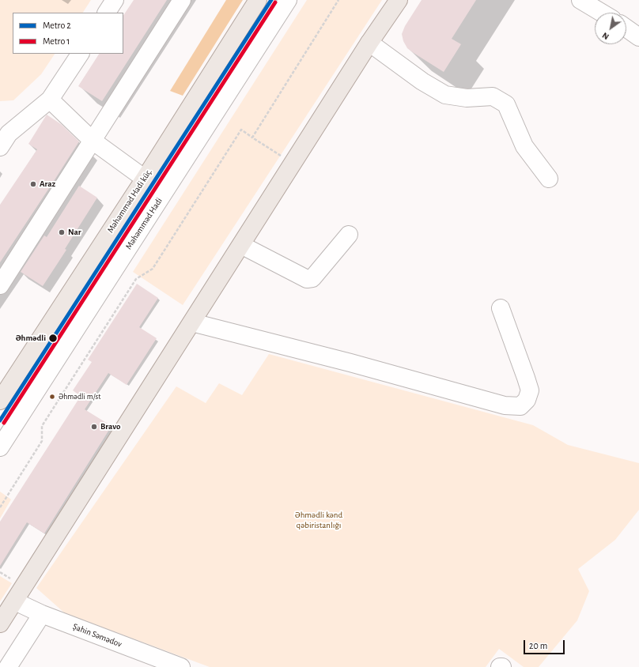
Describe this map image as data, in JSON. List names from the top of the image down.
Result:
{
  "streets": {
    "main road": ["Məhəmməd Hadi küç."],
    "street": ["Məhəmməd Hadi", "Şahin Səmədov"]
  },
  "parks": ["Əhmədli kənd qəbiristanlığı"],
  "places": [
    "Araz",
    "Nar",
    "Əhmədli",
    "Əhmədli m/st",
    "Bravo"
  ],
  "lines": ["metro line 2", "metro line 1"],
  "legend": ["Metro 2", "Metro 1"],
  "scale_bar": "20 m",
  "north": "bottom left"
}
